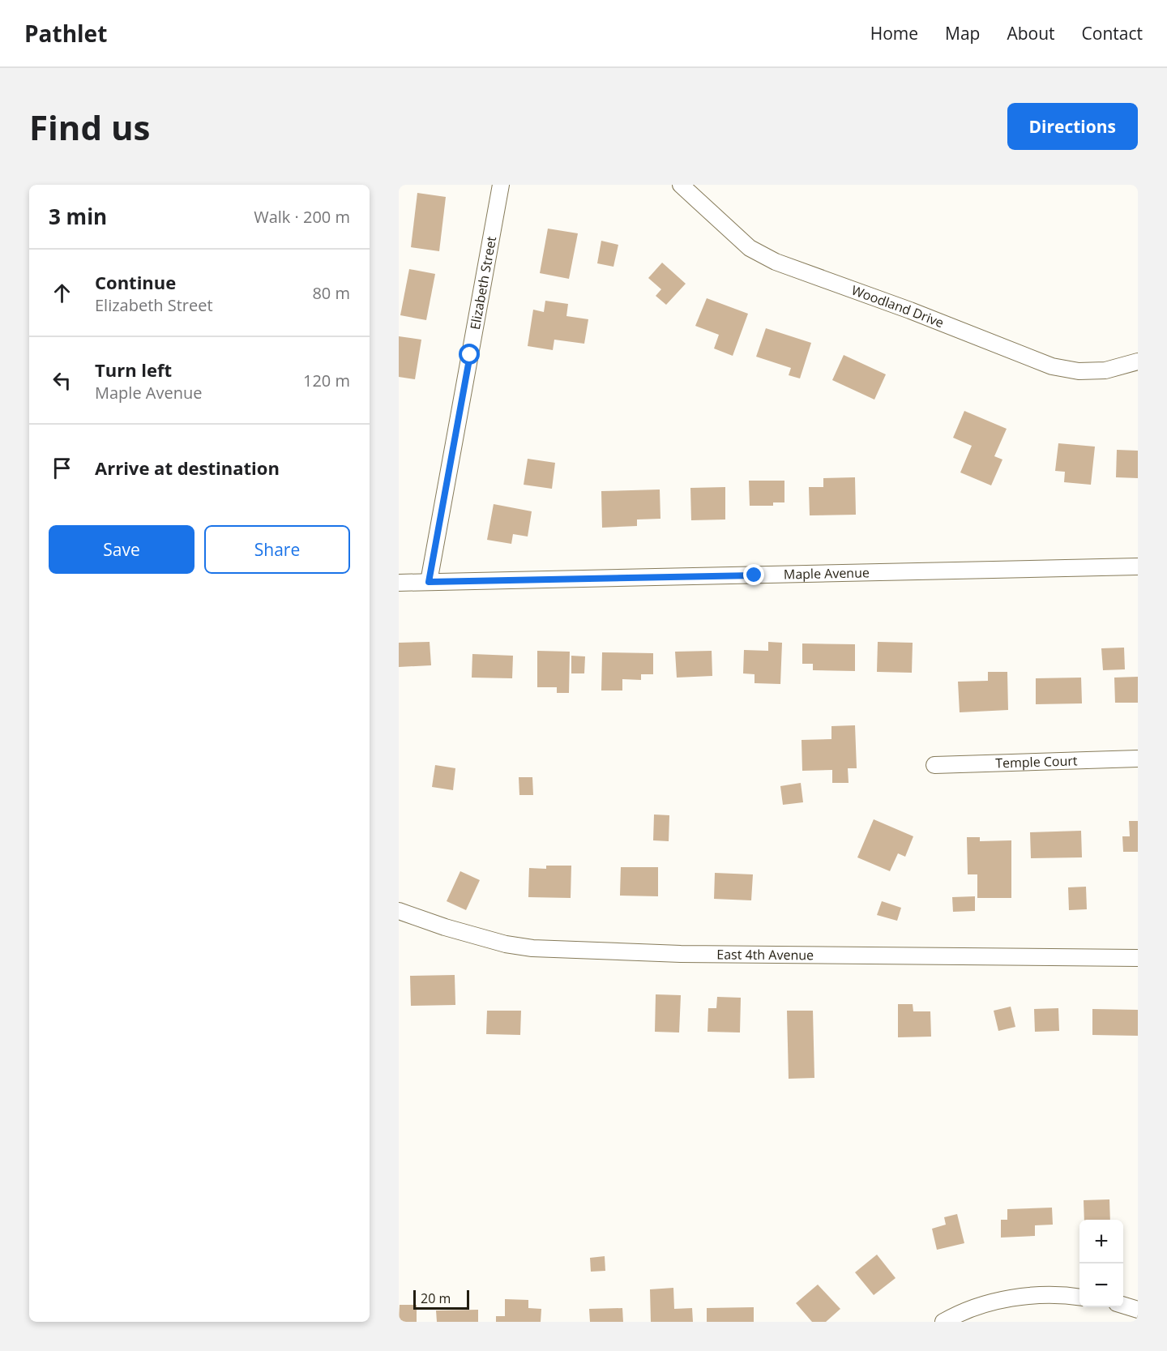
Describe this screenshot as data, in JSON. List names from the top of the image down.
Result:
{
  "streets": {
    "street": [
      "Elizabeth Street",
      "Woodland Drive",
      "Maple Avenue",
      "Temple Court",
      "East 4th Avenue"
    ]
  },
  "crossings": [
    ["Elizabeth Street", "Maple Avenue"]
  ],
  "scale_bar": "20 m",
  "page": {
    "header": "Pathlet",
    "nav": [
      "Home",
      "Map",
      "About",
      "Contact"
    ],
    "buttons": [
      "Directions",
      ["Save", "Share"]
    ],
    "title": "Find us",
    "heading": ["3 min", "Walk · 200 m"],
    "list": [
      ["Continue", "Elizabeth Street", "80 m"],
      ["Turn left", "Maple Avenue", "120 m"],
      "Arrive at destination"
    ],
    "map_buttons": ["+", "−"],
    "scale": "20 m"
  }
}
